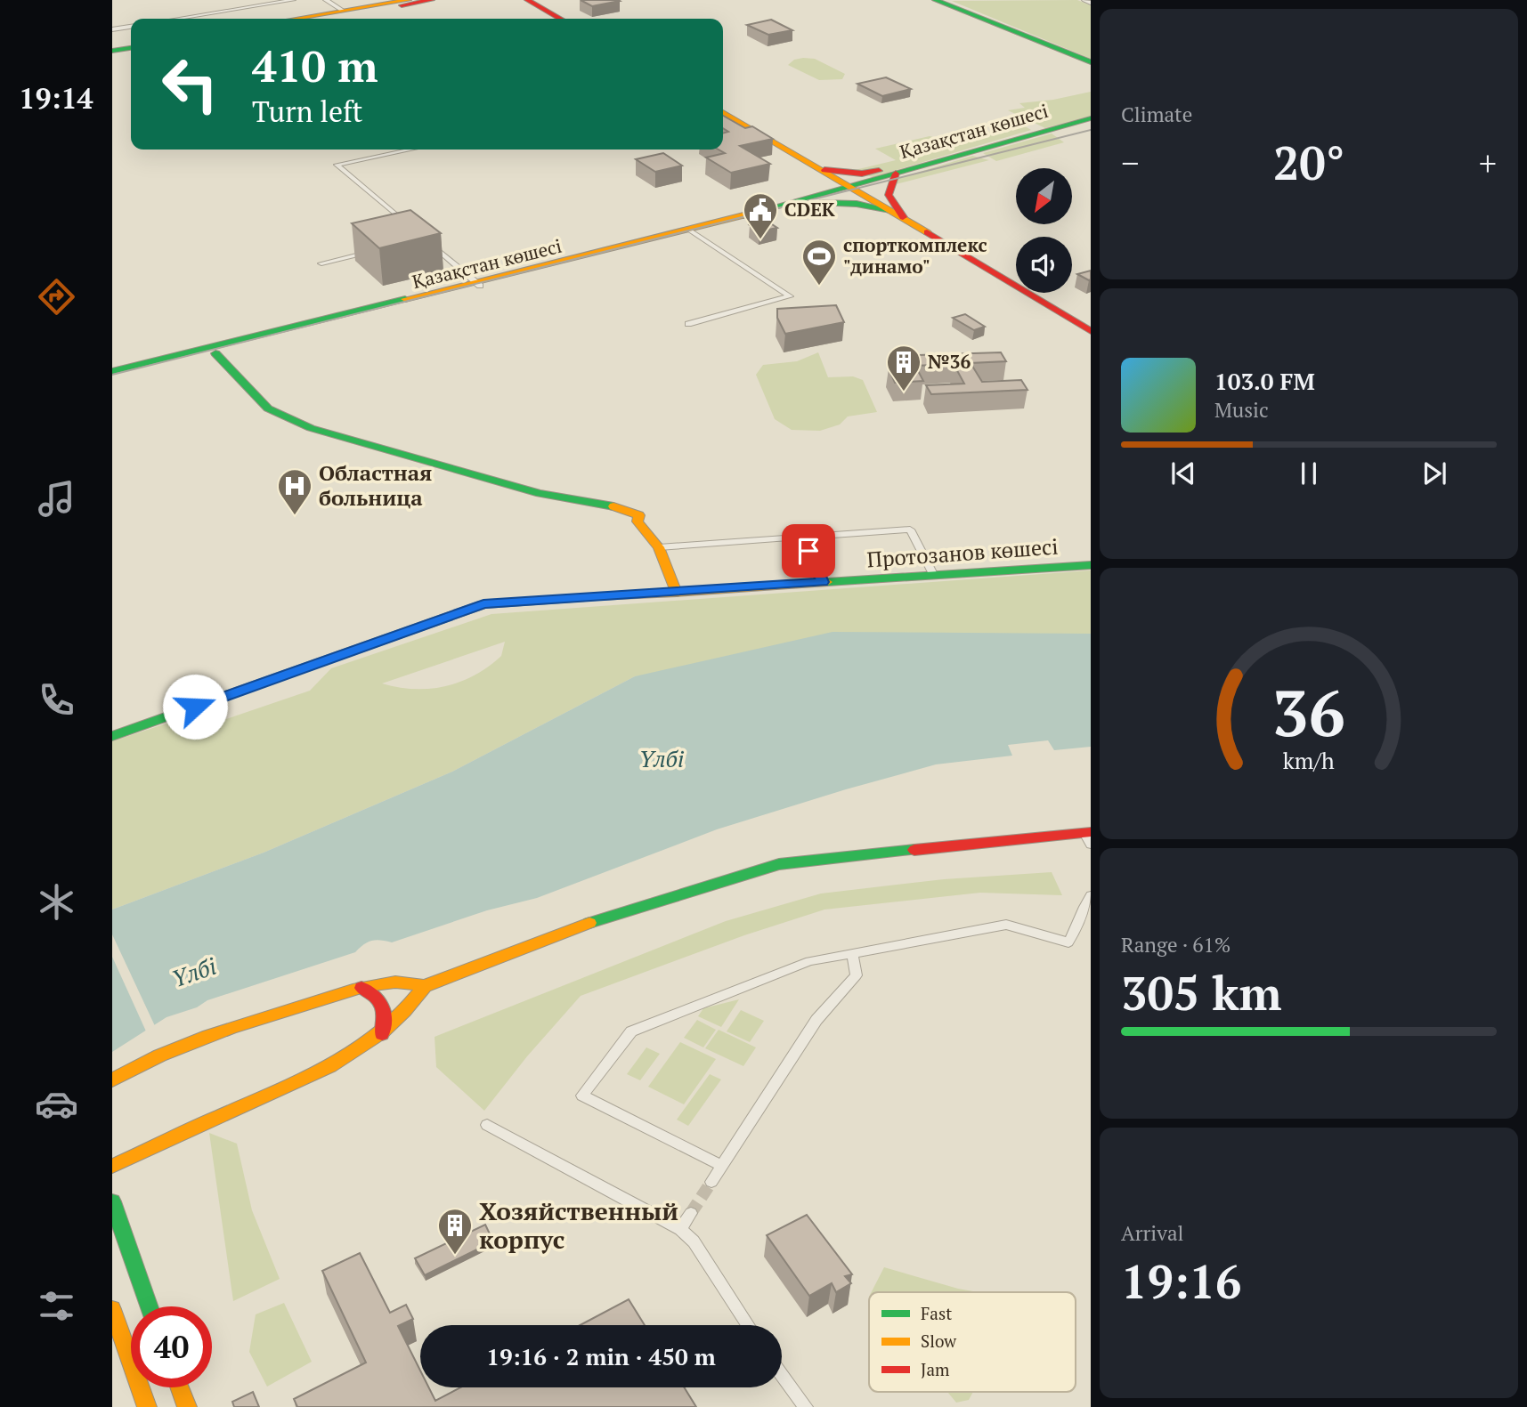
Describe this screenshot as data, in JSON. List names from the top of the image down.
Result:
{
  "streets": {
    "main road": ["Қазақстан көшесі", "Протозанов көшесі"]
  },
  "water": ["Үлбі"],
  "places": {
    "public building": ["CDEK"],
    "sports": ["спорткомплекс \"динамо\""],
    "building": ["№36", "Хозяйственный корпус"],
    "hospital": ["Областная больница"]
  },
  "legend": ["Fast", "Slow", "Jam"],
  "north": "bottom left",
  "page": {
    "tabs": "19:14",
    "tile": [
      "Climate",
      ["Range · 61%", "305 km"],
      ["Arrival", "19:16"]
    ],
    "turn": ["410 m", "Turn left"],
    "heat": ["−", "20°", "+"],
    "song": ["103.0 FM", "Music"],
    "limit": "40",
    "trip": "19:16 · 2 min · 450 m",
    "gauge": ["36", "km/h"]
  }
}
